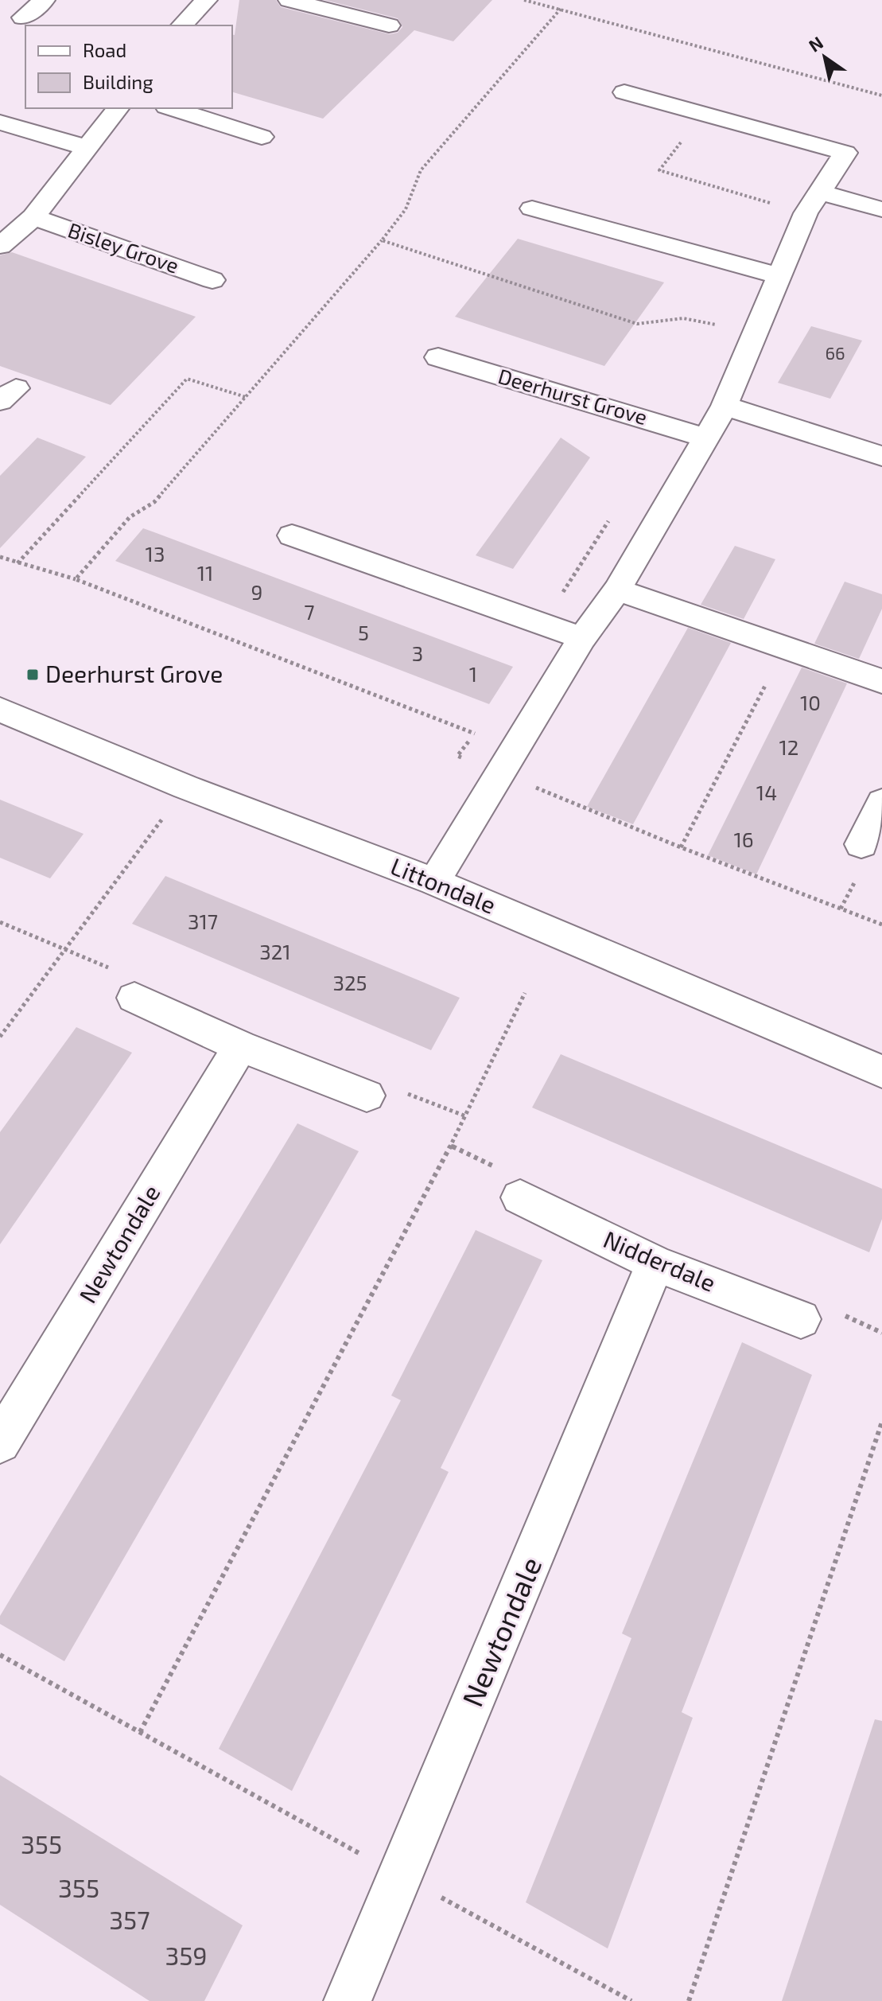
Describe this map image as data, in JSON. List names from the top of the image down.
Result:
{
  "streets": {
    "street": [
      "Bisley Grove",
      "Deerhurst Grove",
      "Littondale",
      "Newtondale",
      "Nidderdale"
    ]
  },
  "crossings": [
    ["Newtondale", "Nidderdale"]
  ],
  "places": {
    "transit": ["Deerhurst Grove"]
  },
  "house_numbers": [
    "66",
    "13",
    "11",
    "9",
    "7",
    "5",
    "3",
    "1",
    "10",
    "12",
    "14",
    "16",
    "317",
    "321",
    "325",
    "355",
    "355",
    "357",
    "359"
  ],
  "legend": ["Road", "Building"],
  "north": "top left"
}
